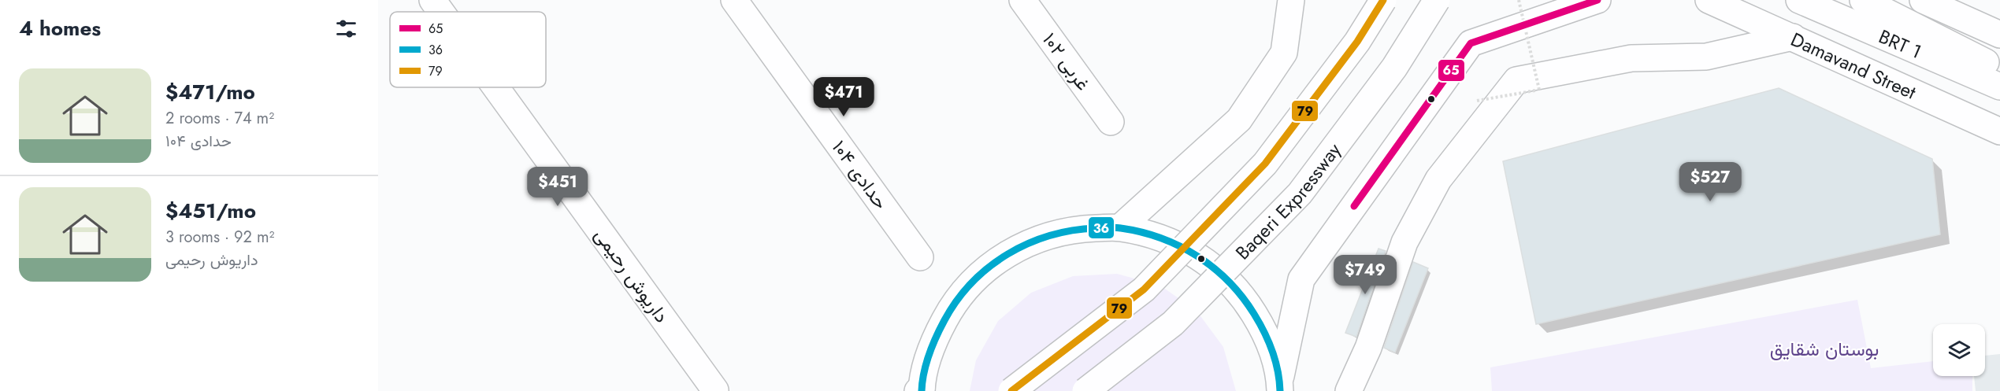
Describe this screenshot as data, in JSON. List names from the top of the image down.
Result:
{
  "streets": {
    "main road": [
      "BRT 1",
      "۱۰۲ غربی",
      "Damavand Street",
      "حدادی ۱۰۴",
      "Baqeri Expressway",
      "داریوش رحیمی"
    ]
  },
  "parks": ["بوستان شقایق"],
  "lines": ["transit line 65", "transit line 79", "transit line 36"],
  "legend": ["65", "36", "79"],
  "page": {
    "heading": "4 homes",
    "list": [
      {
        "name": "$471/mo",
        "note": "2 rooms · 74 m² · حدادی ۱۰۴"
      },
      {
        "name": "$451/mo",
        "note": "3 rooms · 92 m² · داریوش رحیمی"
      }
    ],
    "price": [
      "$471",
      "$527",
      "$451",
      "$749"
    ]
  }
}
